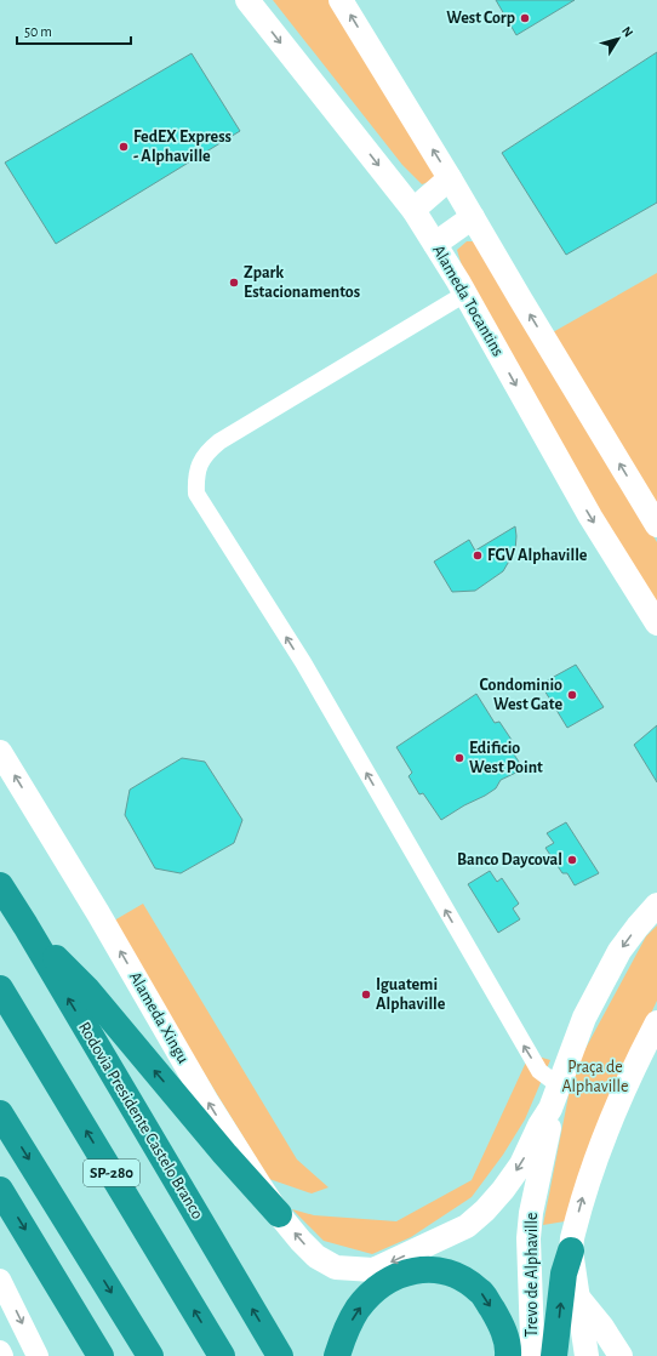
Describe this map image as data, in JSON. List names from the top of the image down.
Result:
{
  "streets": {
    "highway": ["Rodovia Presidente Castelo Branco", "SP-280"],
    "main road": ["Alameda Tocantins", "Alameda Xingu", "Trevo de Alphaville"]
  },
  "crossings": [
    ["Alameda Xingu", "Trevo de Alphaville"]
  ],
  "parks": ["Praça de Alphaville"],
  "places": [
    "West Corp",
    "FedEX Express - Alphaville",
    "Zpark Estacionamentos",
    "FGV Alphaville",
    "Condominio West Gate",
    "Edificio West Point",
    "Banco Daycoval",
    "Iguatemi Alphaville"
  ],
  "scale_bar": "50 m",
  "north": "top right"
}
